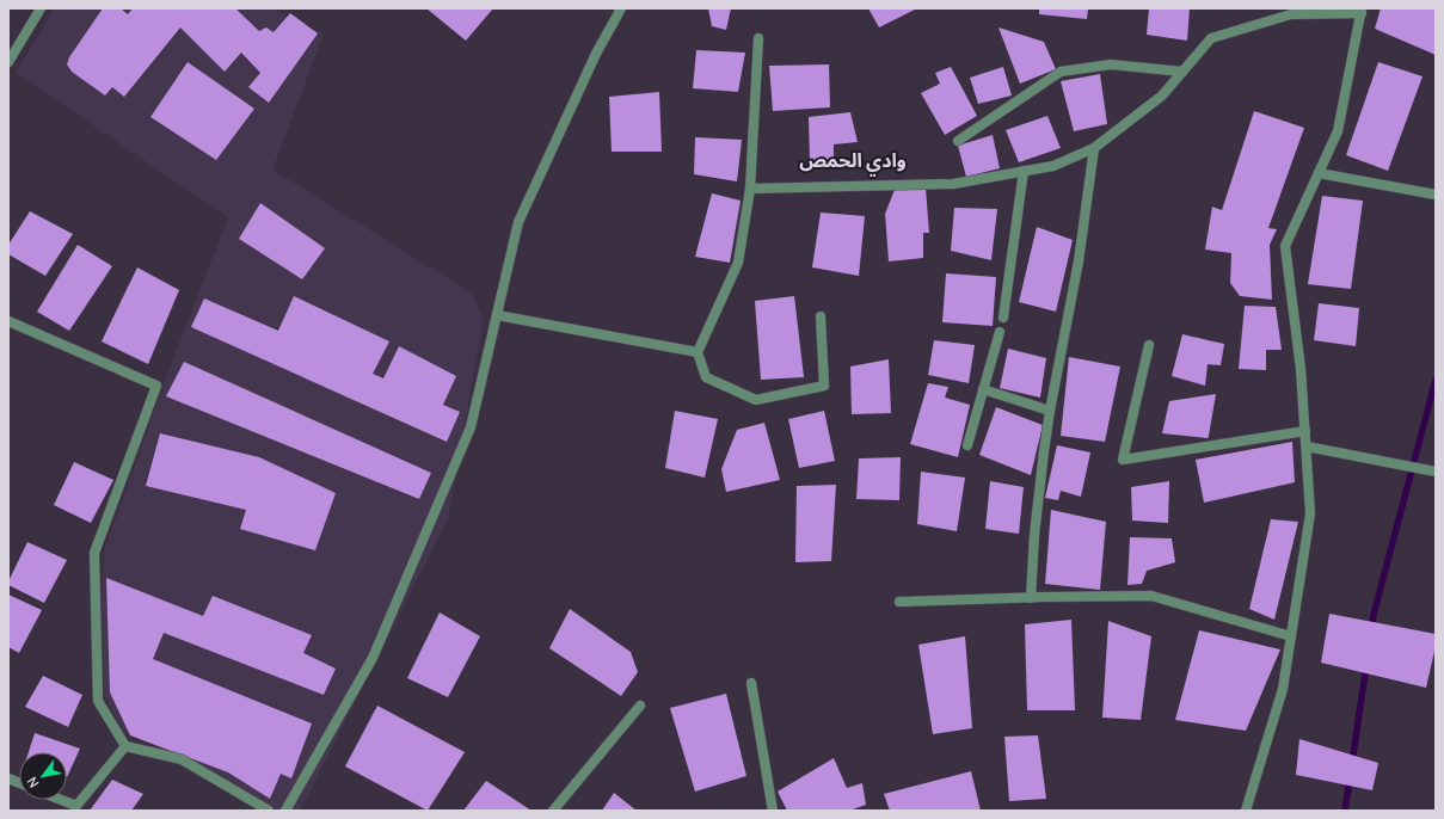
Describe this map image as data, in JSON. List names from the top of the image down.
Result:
{
  "districts": ["وادي الحمص"],
  "north": "bottom left"
}
